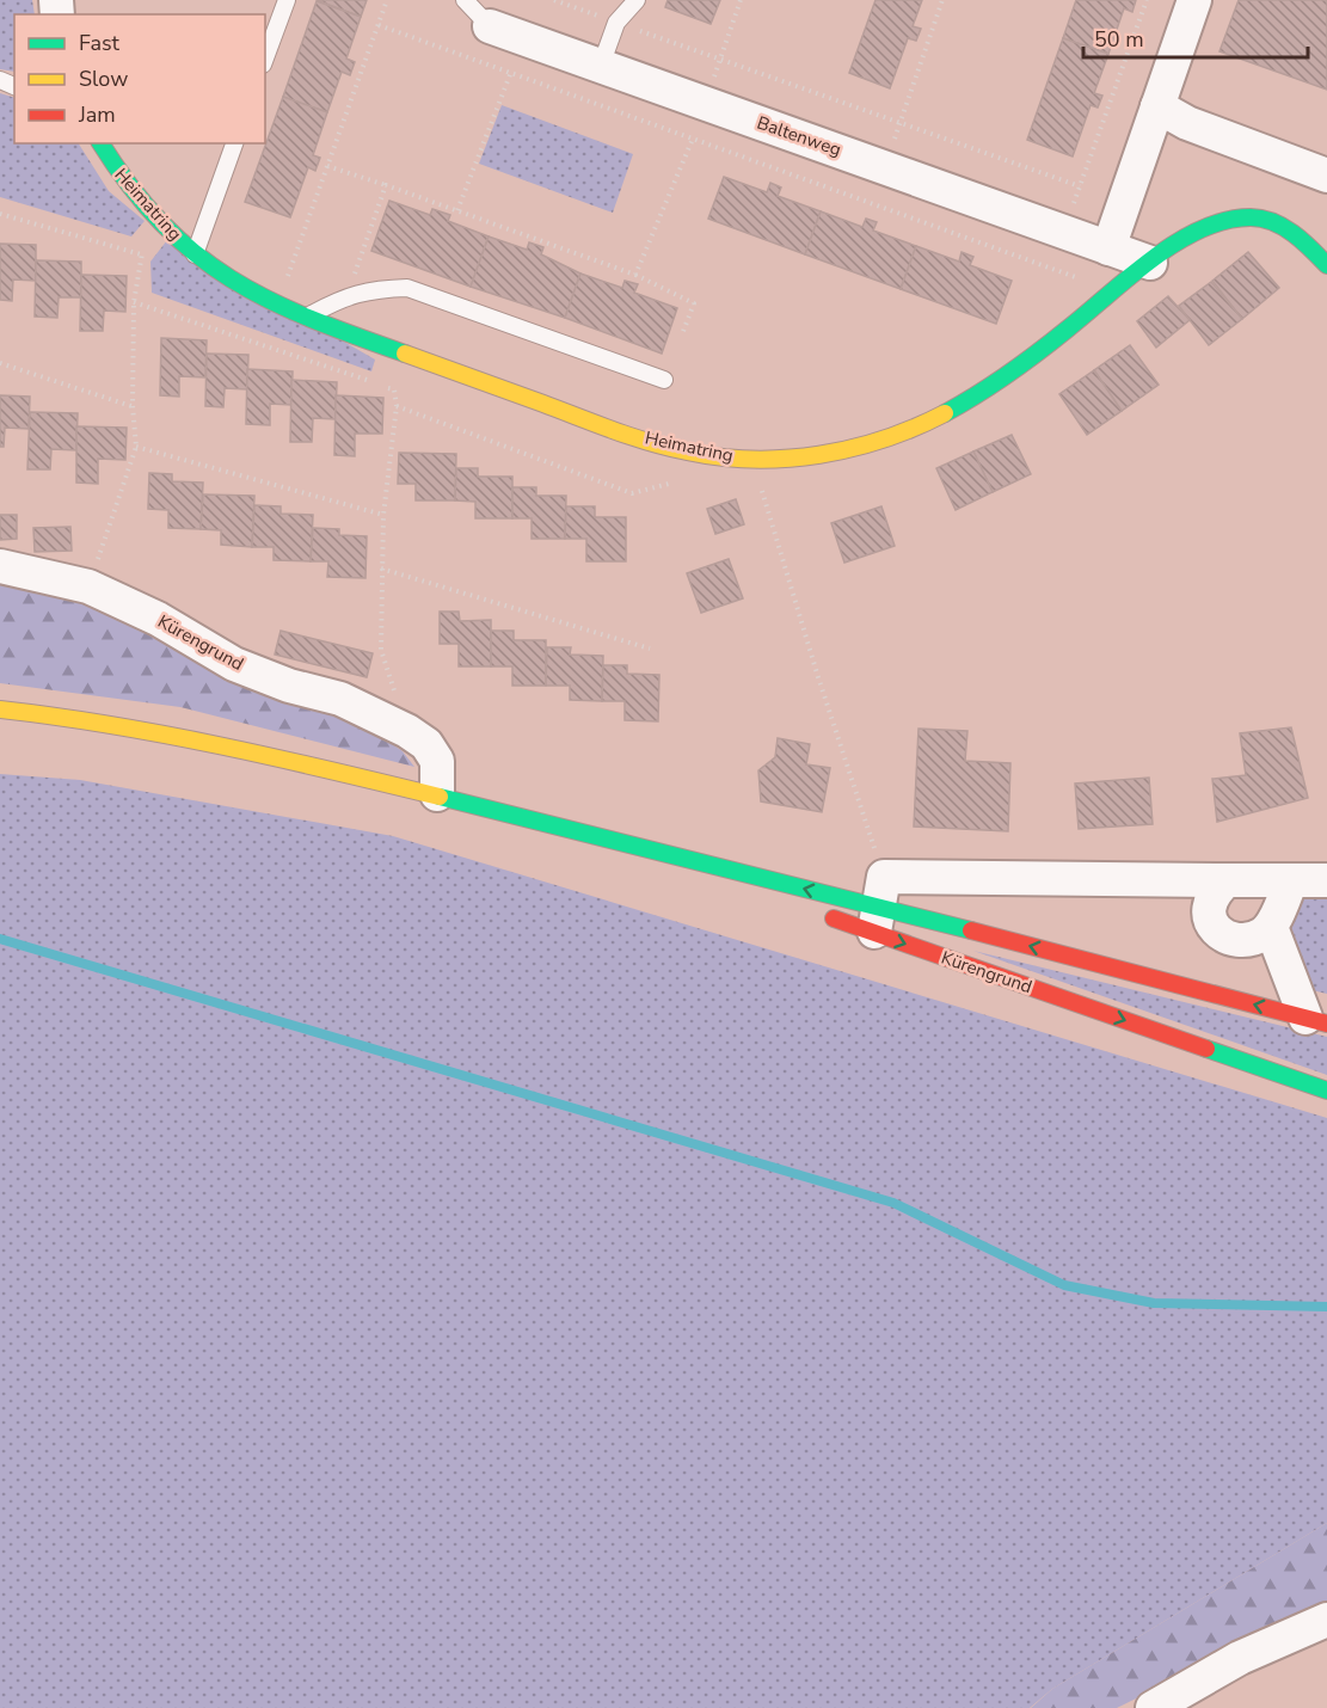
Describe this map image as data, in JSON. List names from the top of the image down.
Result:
{
  "streets": {
    "main road": ["Heimatring", "Kürengrund"],
    "street": ["Baltenweg"]
  },
  "crossings": [
    ["Baltenweg", "Heimatring"]
  ],
  "legend": ["Fast", "Slow", "Jam"],
  "scale_bar": "50 m"
}
